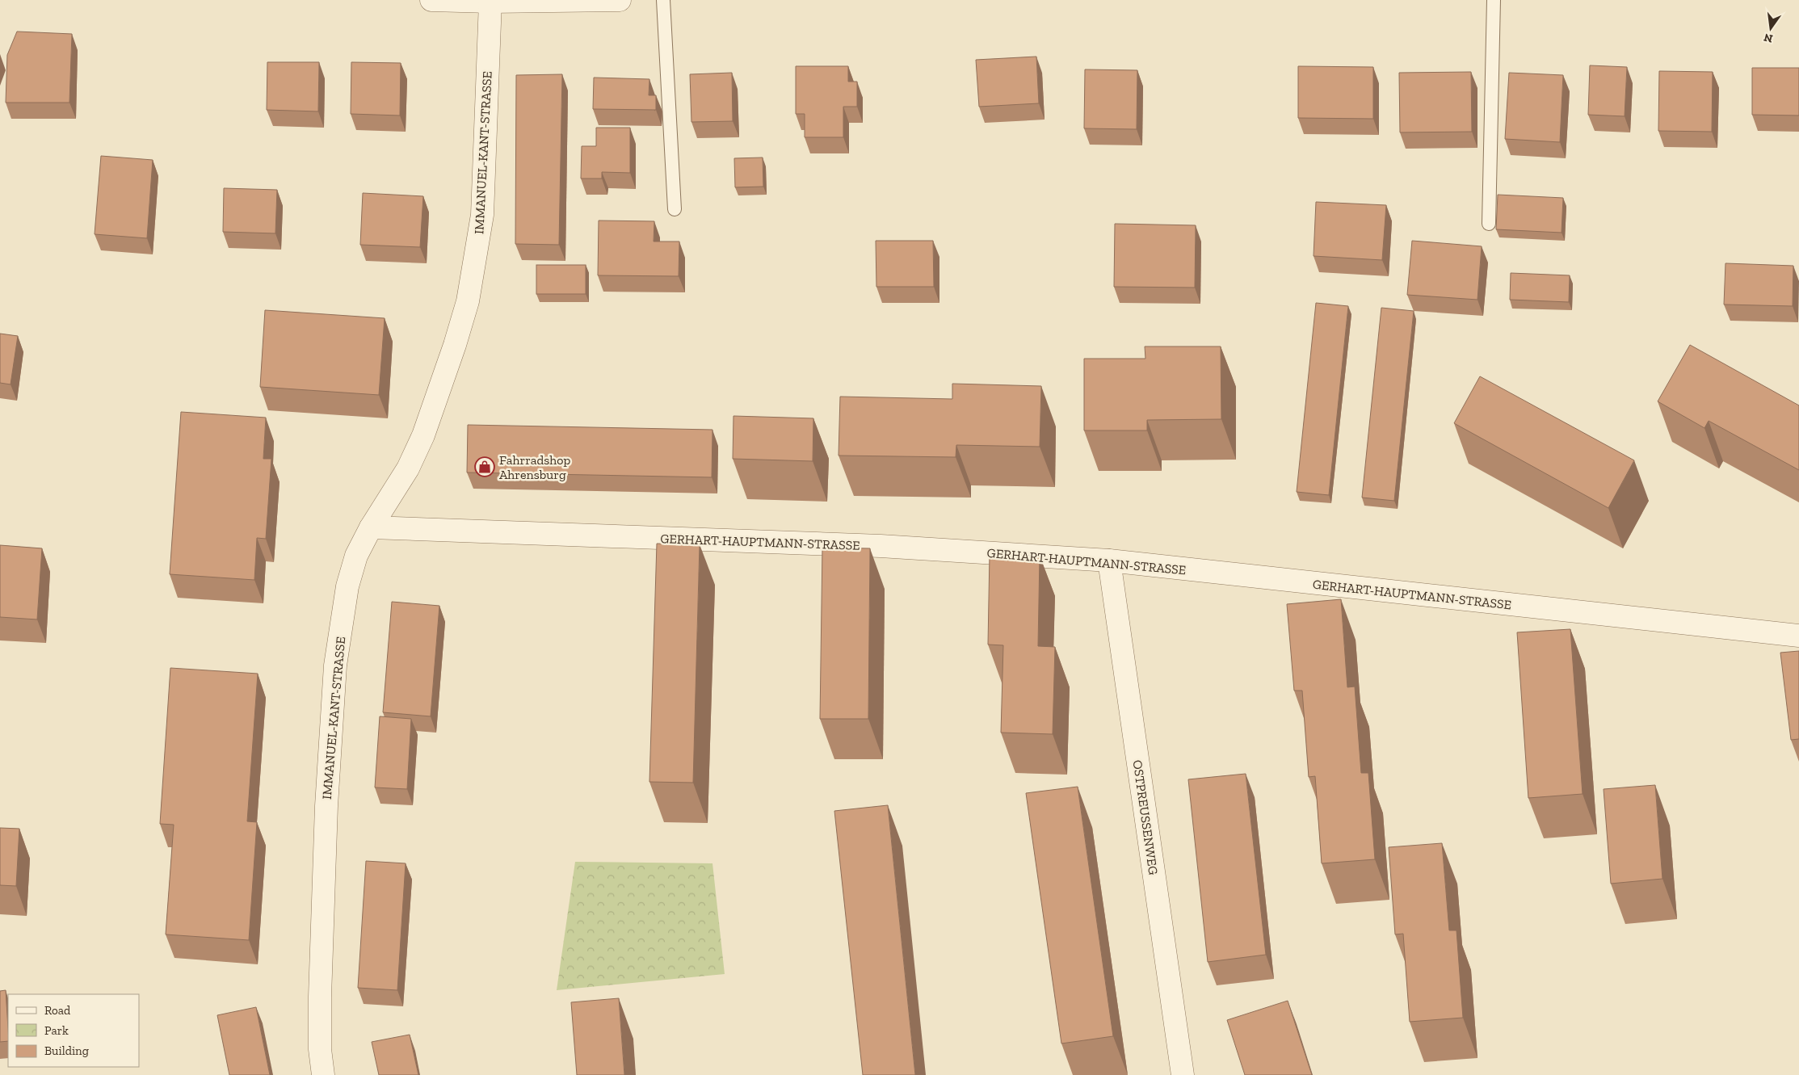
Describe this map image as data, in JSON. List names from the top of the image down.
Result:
{
  "streets": {
    "street": ["IMMANUEL-KANT-STRASSE", "GERHART-HAUPTMANN-STRASSE", "OSTPREUSSENWEG"]
  },
  "crossings": [
    ["IMMANUEL-KANT-STRASSE", "GERHART-HAUPTMANN-STRASSE"],
    ["GERHART-HAUPTMANN-STRASSE", "OSTPREUSSENWEG"]
  ],
  "places": {
    "shop": ["Fahrradshop Ahrensburg"]
  },
  "legend": ["Road", "Park", "Building"],
  "north": "bottom"
}
